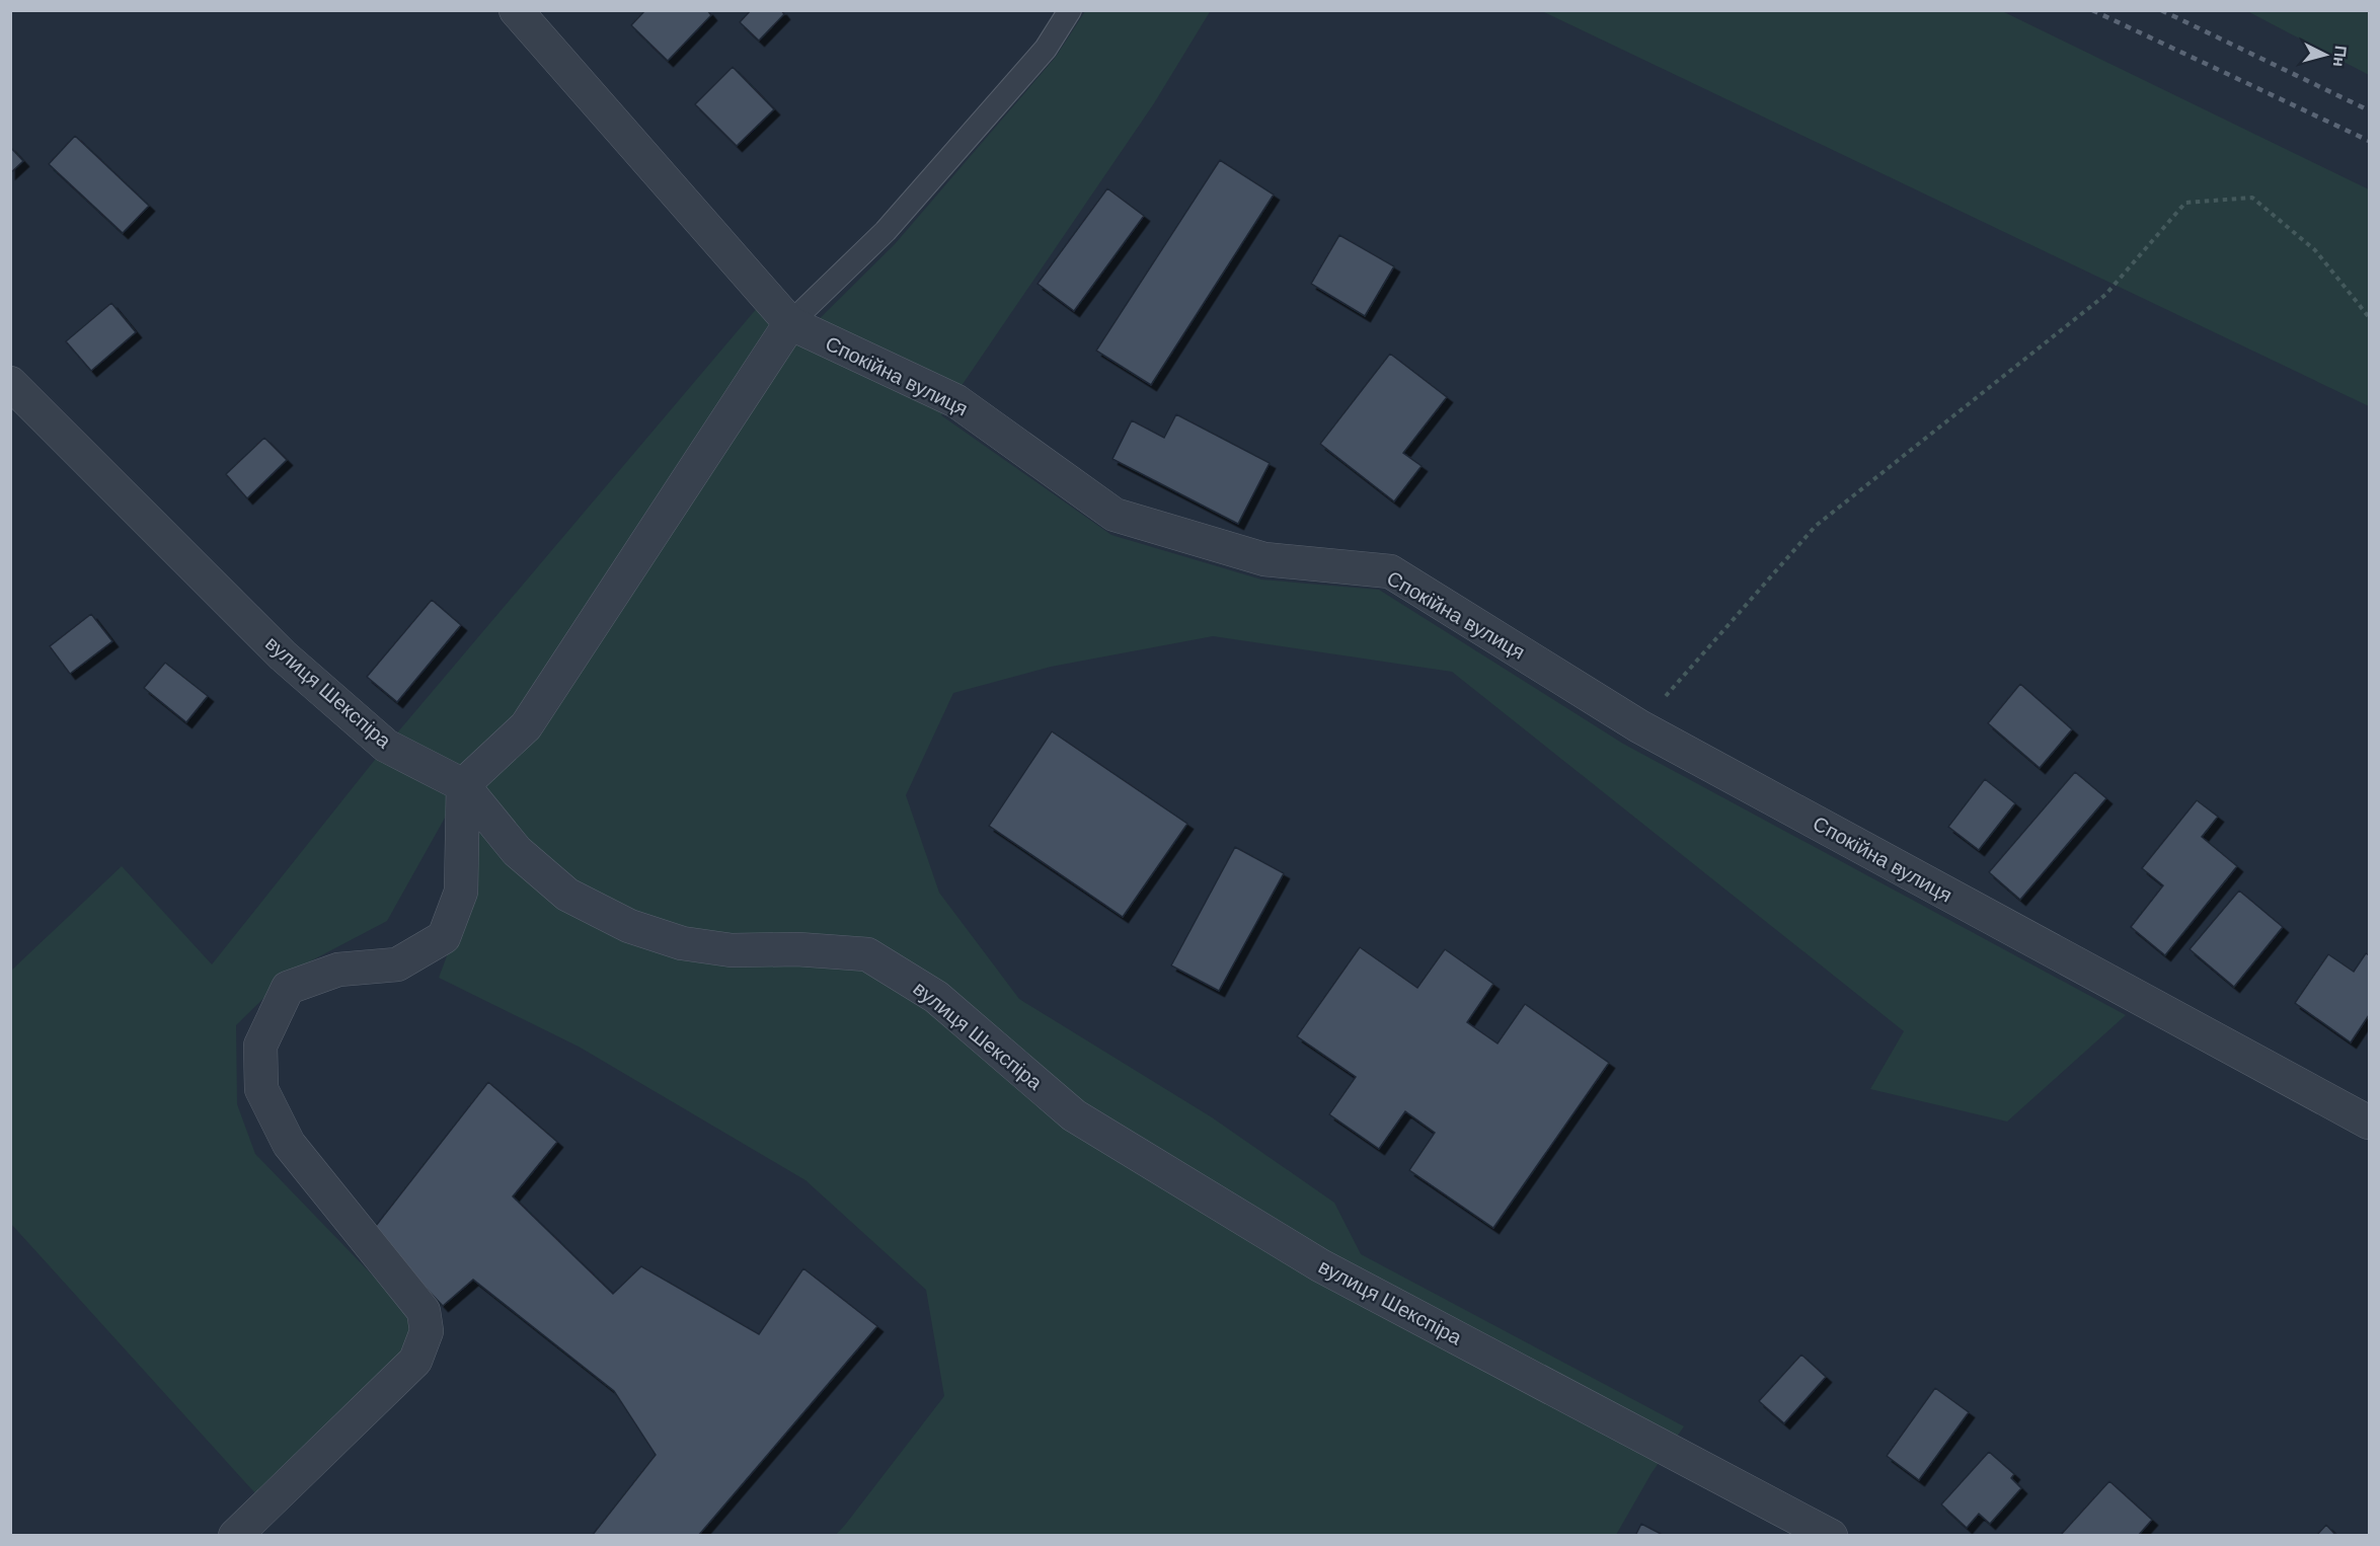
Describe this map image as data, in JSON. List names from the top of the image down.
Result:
{
  "streets": {
    "street": ["Спокійна вулиця", "вулиця Шекспіра"]
  },
  "north": "right"
}
